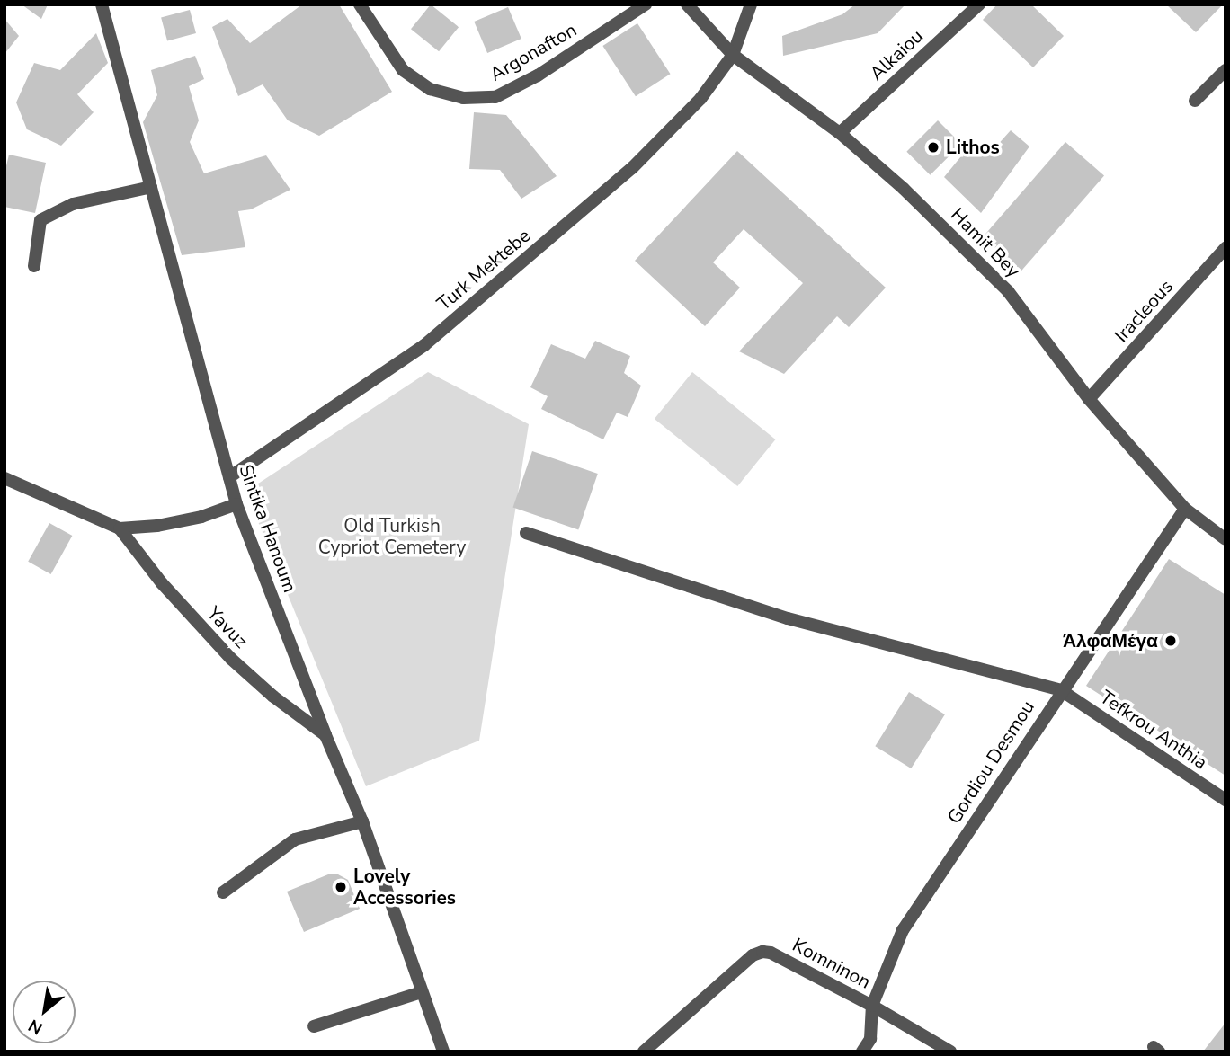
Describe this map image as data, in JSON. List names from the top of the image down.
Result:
{
  "streets": {
    "street": [
      "Argonafton",
      "Alkaiou",
      "Hamit Bey",
      "Turk Mektebe",
      "Iracleous",
      "Sintika Hanoum",
      "Yavuz",
      "Tefkrou Anthia",
      "Gordiou Desmou",
      "Komninon"
    ]
  },
  "crossings": [
    ["Alkaiou", "Hamit Bey"],
    ["Hamit Bey", "Turk Mektebe"],
    ["Hamit Bey", "Iracleous"],
    ["Hamit Bey", "Gordiou Desmou"],
    ["Turk Mektebe", "Sintika Hanoum"],
    ["Sintika Hanoum", "Yavuz"],
    ["Tefkrou Anthia", "Gordiou Desmou"],
    ["Gordiou Desmou", "Komninon"]
  ],
  "parks": ["Old Turkish Cypriot Cemetery"],
  "places": ["Lithos", "ΆλφαΜέγα", "Lovely Accessories"],
  "north": "bottom left"
}
